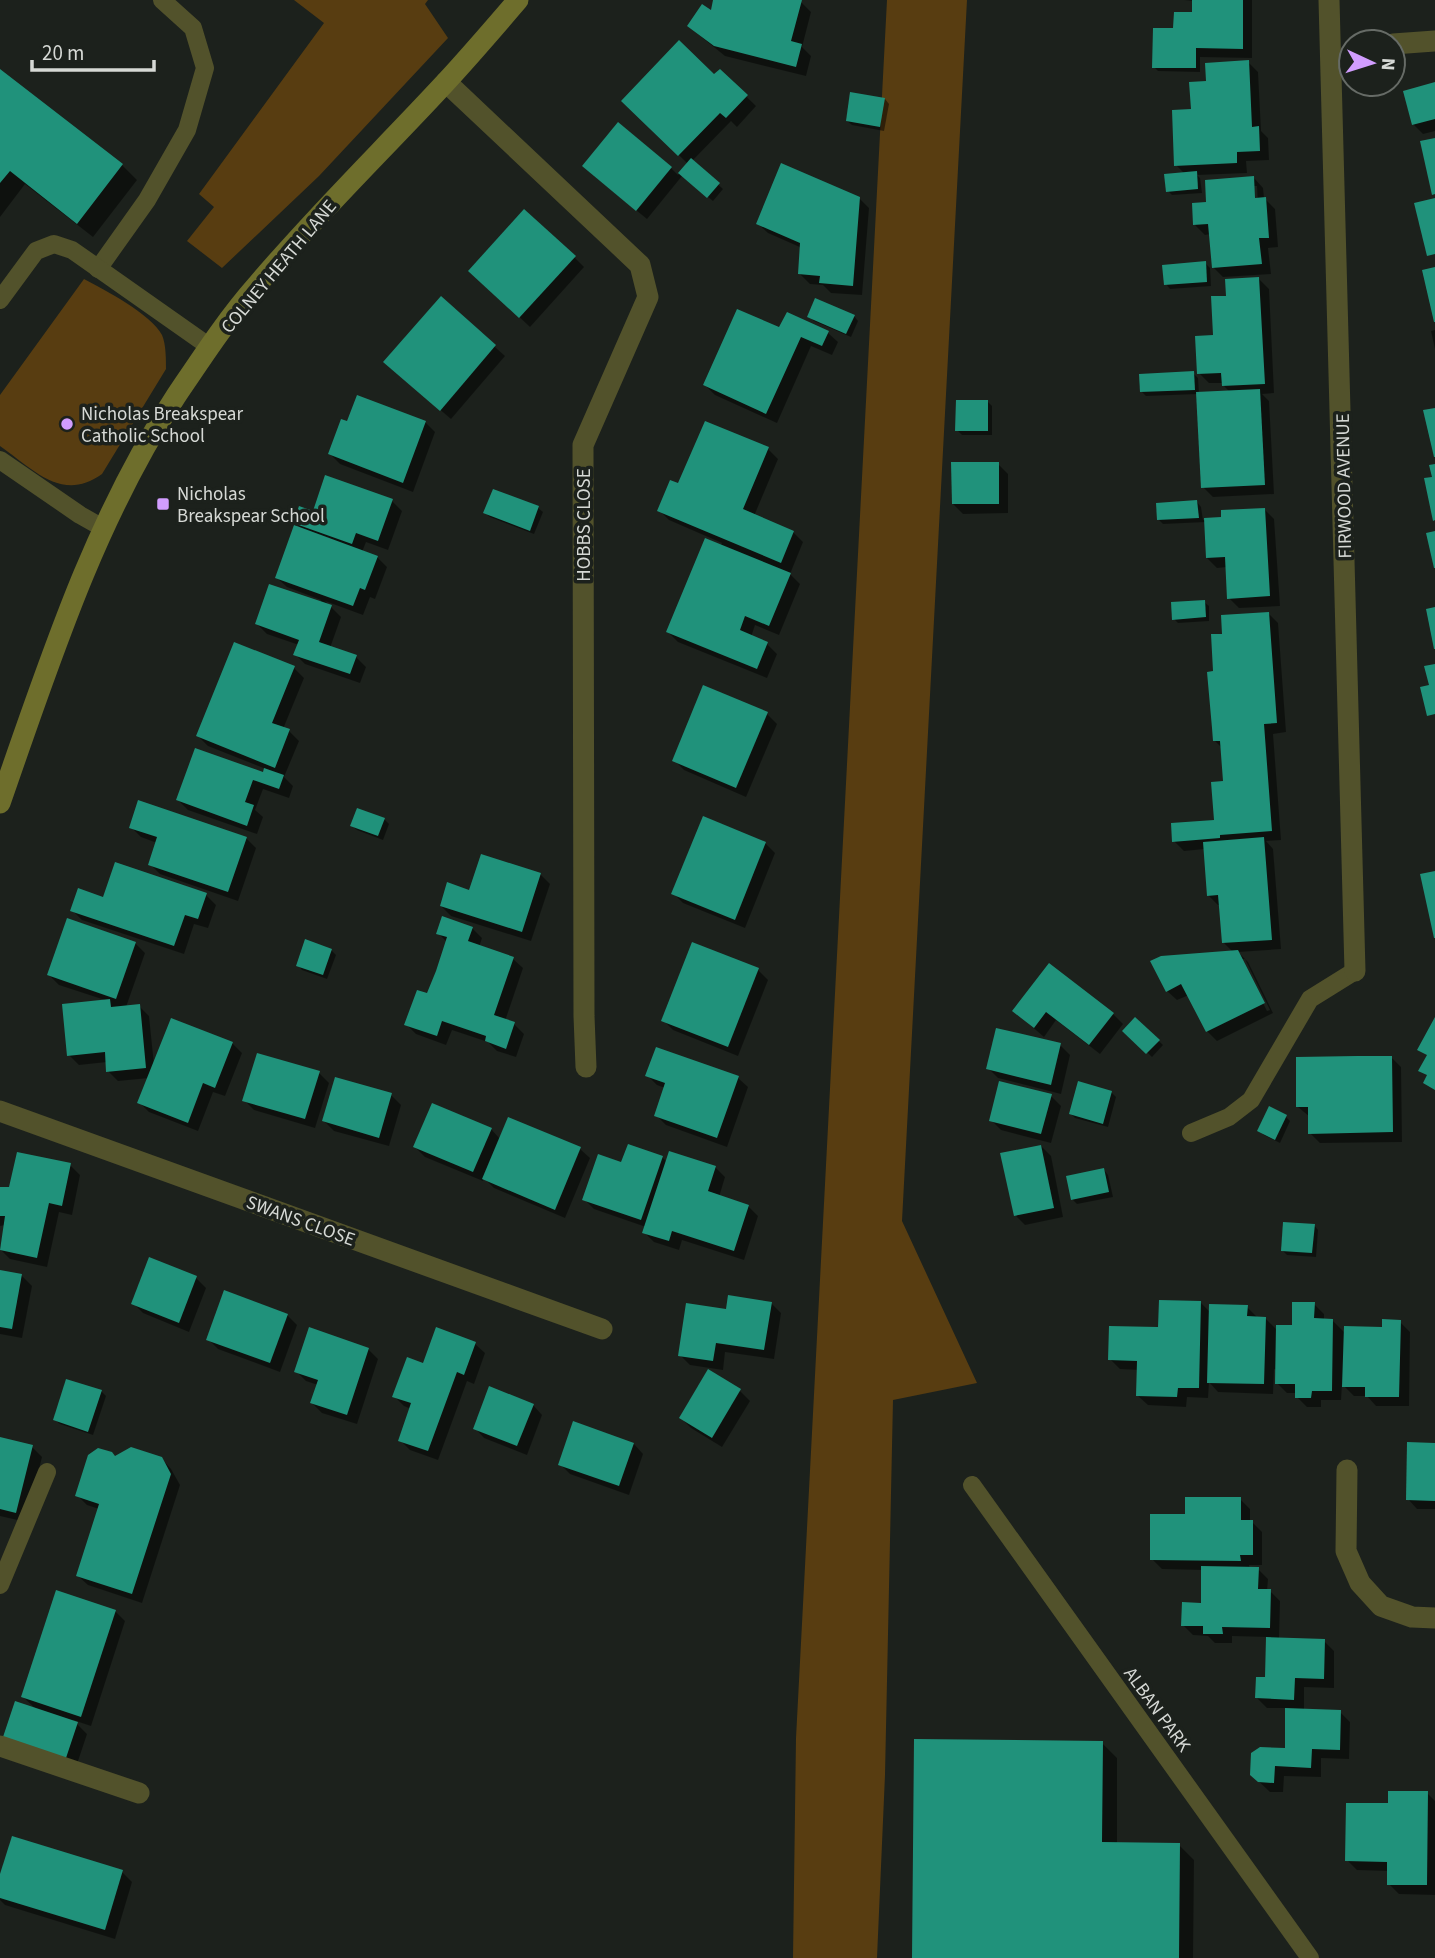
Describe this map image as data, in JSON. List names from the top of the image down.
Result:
{
  "streets": {
    "street": [
      "COLNEY HEATH LANE",
      "FIRWOOD AVENUE",
      "HOBBS CLOSE",
      "SWANS CLOSE"
    ],
    "lane": ["ALBAN PARK"]
  },
  "crossings": [
    ["COLNEY HEATH LANE", "HOBBS CLOSE"]
  ],
  "places": {
    "other": ["Nicholas Breakspear Catholic School"],
    "transit": ["Nicholas Breakspear School"]
  },
  "scale_bar": "20 m",
  "north": "right"
}
